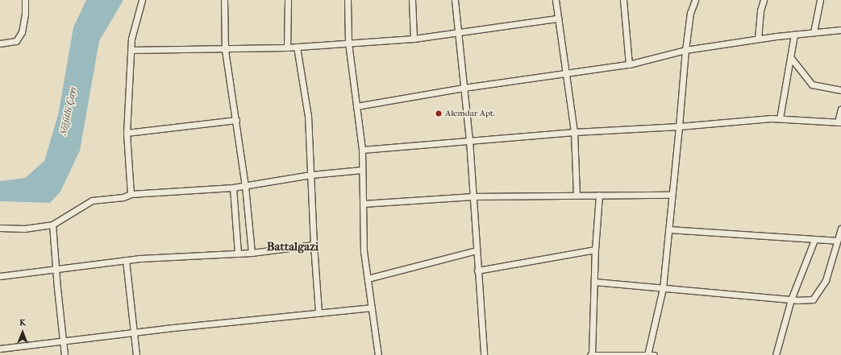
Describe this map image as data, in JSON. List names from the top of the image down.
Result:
{
  "districts": ["Battalgazi"],
  "water": ["Söğütlü Çayı"],
  "places": ["Alemdar Apt."],
  "north": "top"
}
